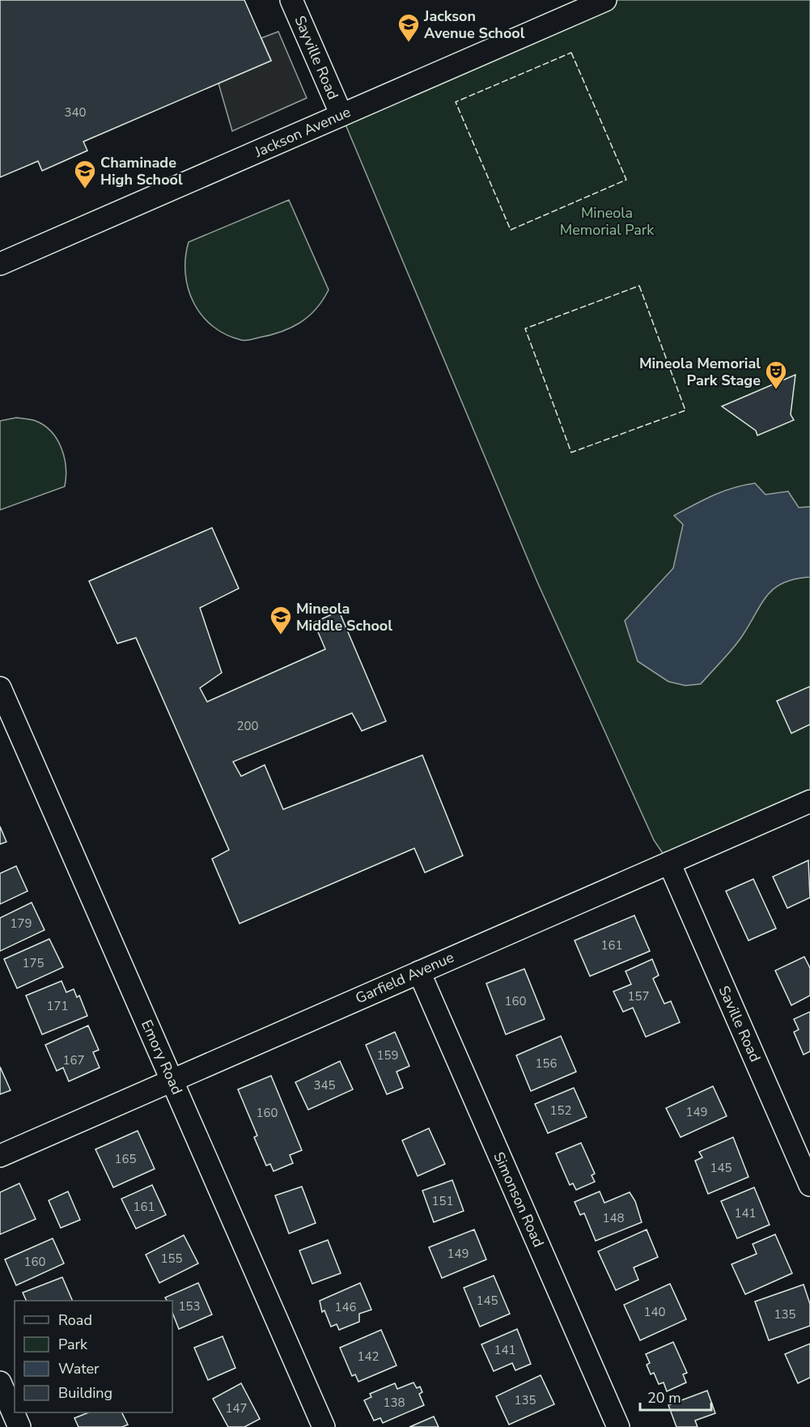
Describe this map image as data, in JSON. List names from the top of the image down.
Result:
{
  "streets": {
    "street": [
      "Sayville Road",
      "Jackson Avenue",
      "Garfield Avenue",
      "Saville Road",
      "Emory Road",
      "Simonson Road"
    ]
  },
  "crossings": [
    ["Sayville Road", "Jackson Avenue"],
    ["Garfield Avenue", "Saville Road"],
    ["Garfield Avenue", "Emory Road"],
    ["Garfield Avenue", "Simonson Road"]
  ],
  "parks": ["Mineola Memorial Park"],
  "places": {
    "school or university": ["Jackson Avenue School", "Chaminade High School", "Mineola Middle School"],
    "theatre": ["Mineola Memorial Park Stage"]
  },
  "house_numbers": [
    "340",
    "200",
    "179",
    "161",
    "175",
    "157",
    "160",
    "171",
    "159",
    "167",
    "156",
    "345",
    "152",
    "149",
    "160",
    "165",
    "145",
    "151",
    "161",
    "141",
    "148",
    "149",
    "155",
    "160",
    "145",
    "153",
    "146",
    "140",
    "135",
    "141",
    "142",
    "135",
    "138",
    "147"
  ],
  "legend": [
    "Road",
    "Park",
    "Water",
    "Building"
  ],
  "scale_bar": "20 m"
}
